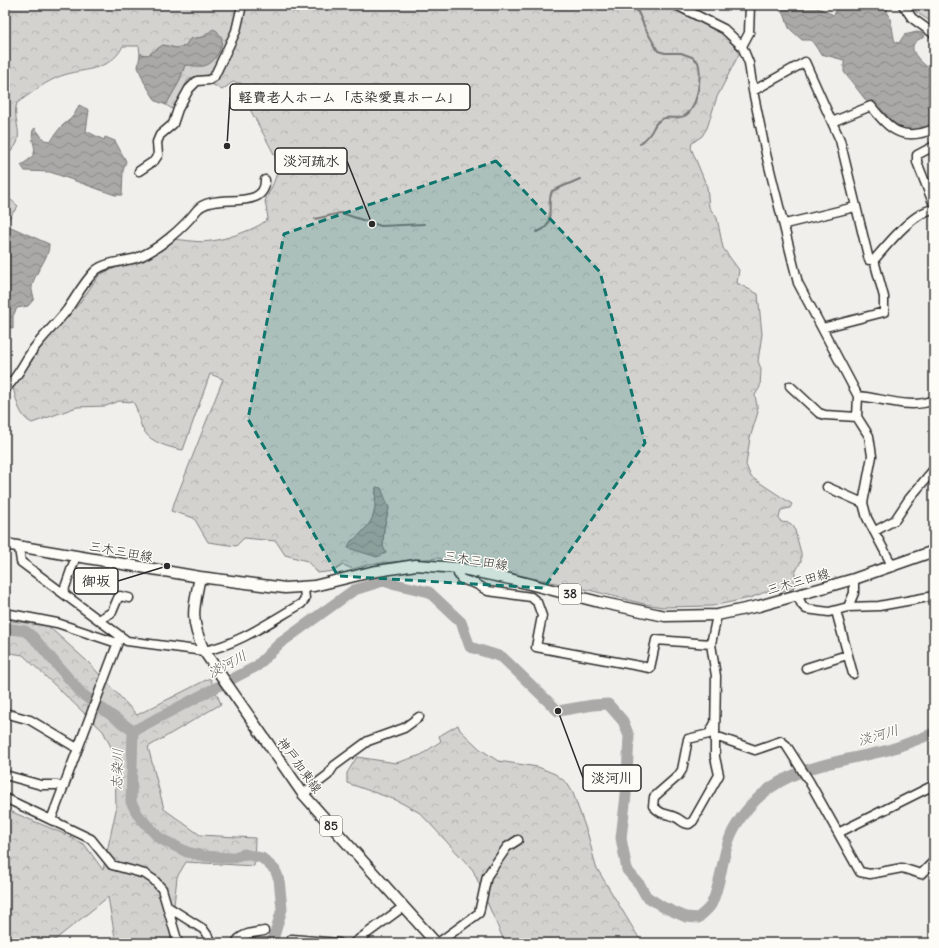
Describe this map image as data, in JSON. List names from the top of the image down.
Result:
{
  "streets": {
    "main road": [
      "三木三田線",
      "38",
      "神戸加東線",
      "85"
    ]
  },
  "crossings": [
    ["三木三田線", "神戸加東線"]
  ],
  "water": ["淡河川", "志染川"],
  "places": [
    "軽費老人ホーム「志染愛真ホーム」",
    "淡河疏水",
    "御坂",
    "淡河川"
  ]
}
